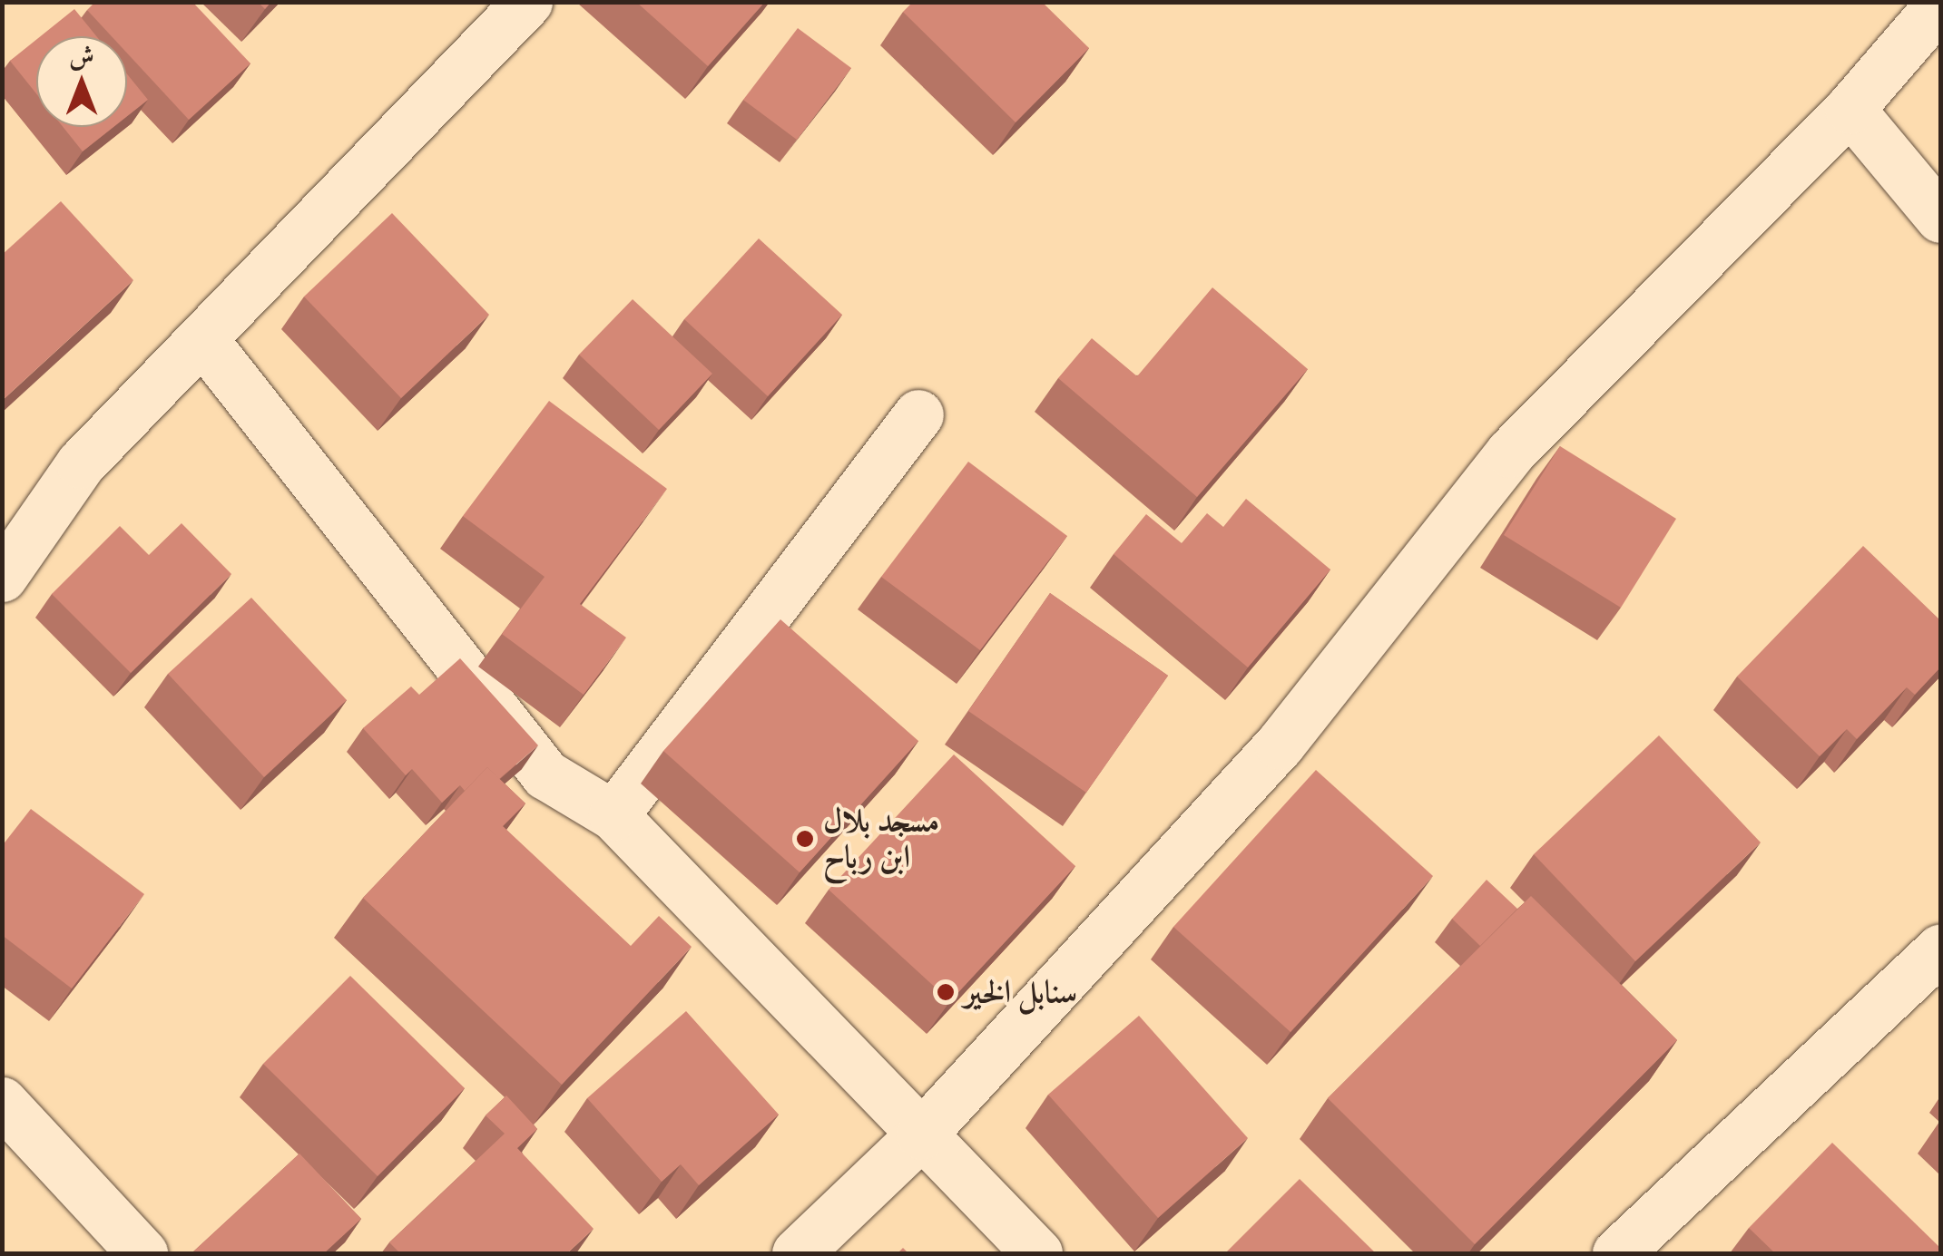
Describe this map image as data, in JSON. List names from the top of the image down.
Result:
{
  "places": ["مسجد بلال ابن رباح", "سنابل الخير"],
  "north": "top"
}
